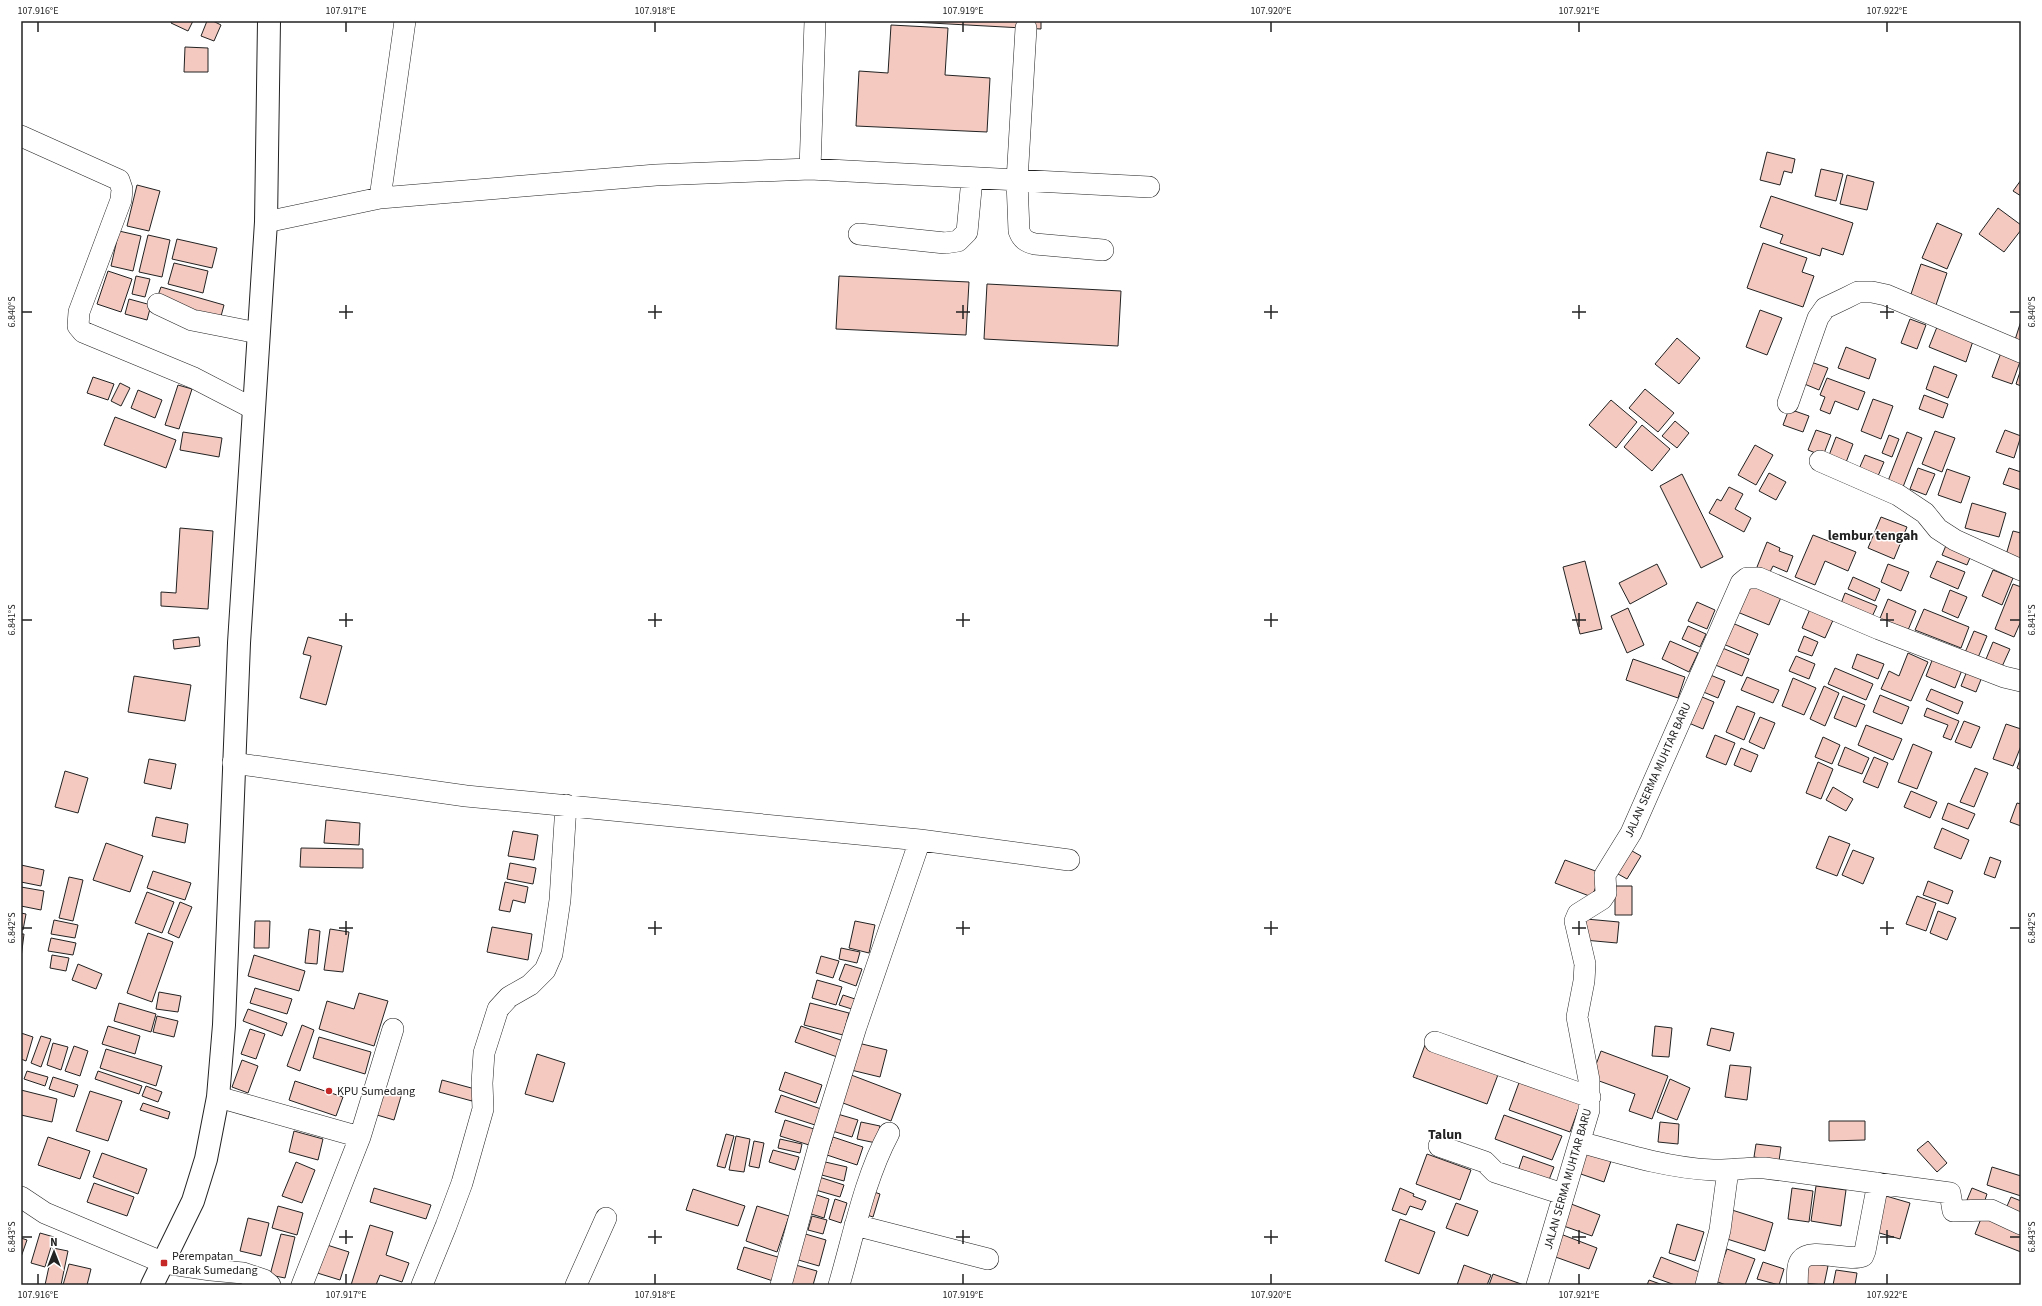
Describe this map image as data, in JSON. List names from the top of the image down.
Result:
{
  "streets": {
    "street": ["JALAN SERMA MUHTAR BARU"]
  },
  "districts": ["lembur tengah", "Talun"],
  "places": {
    "other": ["KPU Sumedang"],
    "transit": ["Perempatan Barak Sumedang"]
  },
  "north": "top",
  "coordinates": [
    "107.916°E",
    "107.917°E",
    "107.918°E",
    "107.919°E",
    "107.920°E",
    "107.921°E",
    "107.922°E",
    "6.840°S",
    "6.841°S",
    "6.842°S",
    "6.843°S"
  ]
}
